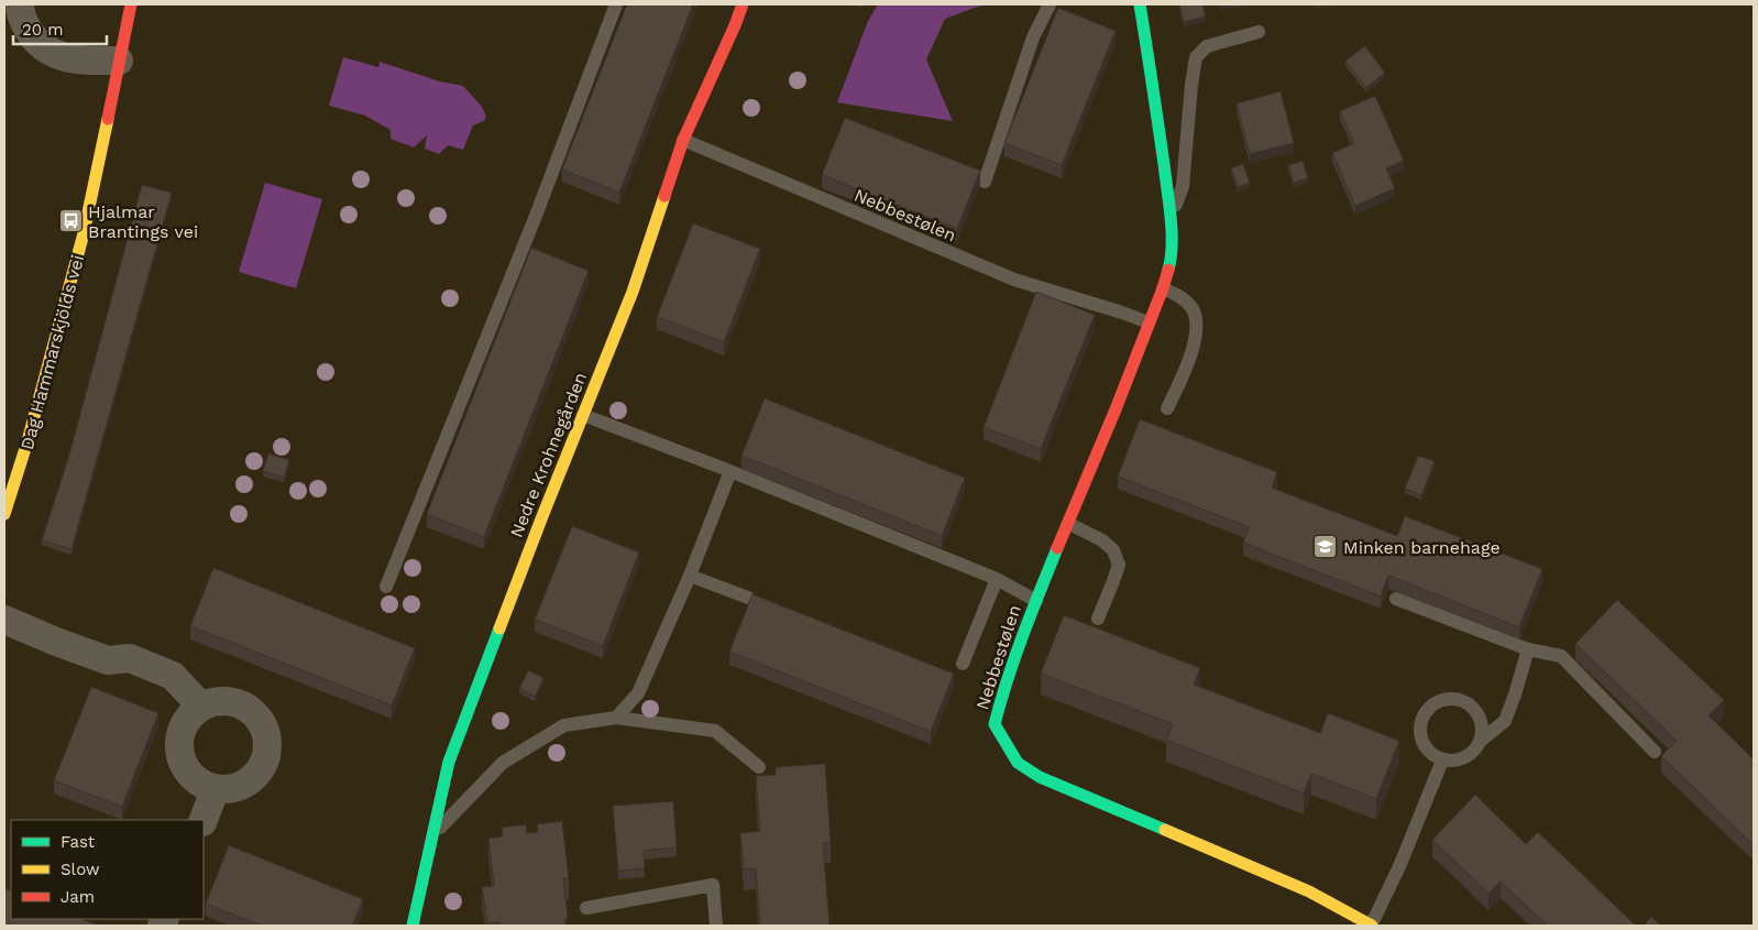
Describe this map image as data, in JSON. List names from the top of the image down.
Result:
{
  "streets": {
    "street": ["Nebbestølen", "Dag Hammarskjölds vei", "Nedre Krohnegården"]
  },
  "crossings": [
    ["Nebbestølen", "Nedre Krohnegården"]
  ],
  "places": {
    "bus stop": ["Hjalmar Brantings vei"],
    "school or university": ["Minken barnehage"]
  },
  "legend": ["Fast", "Slow", "Jam"],
  "scale_bar": "20 m"
}
